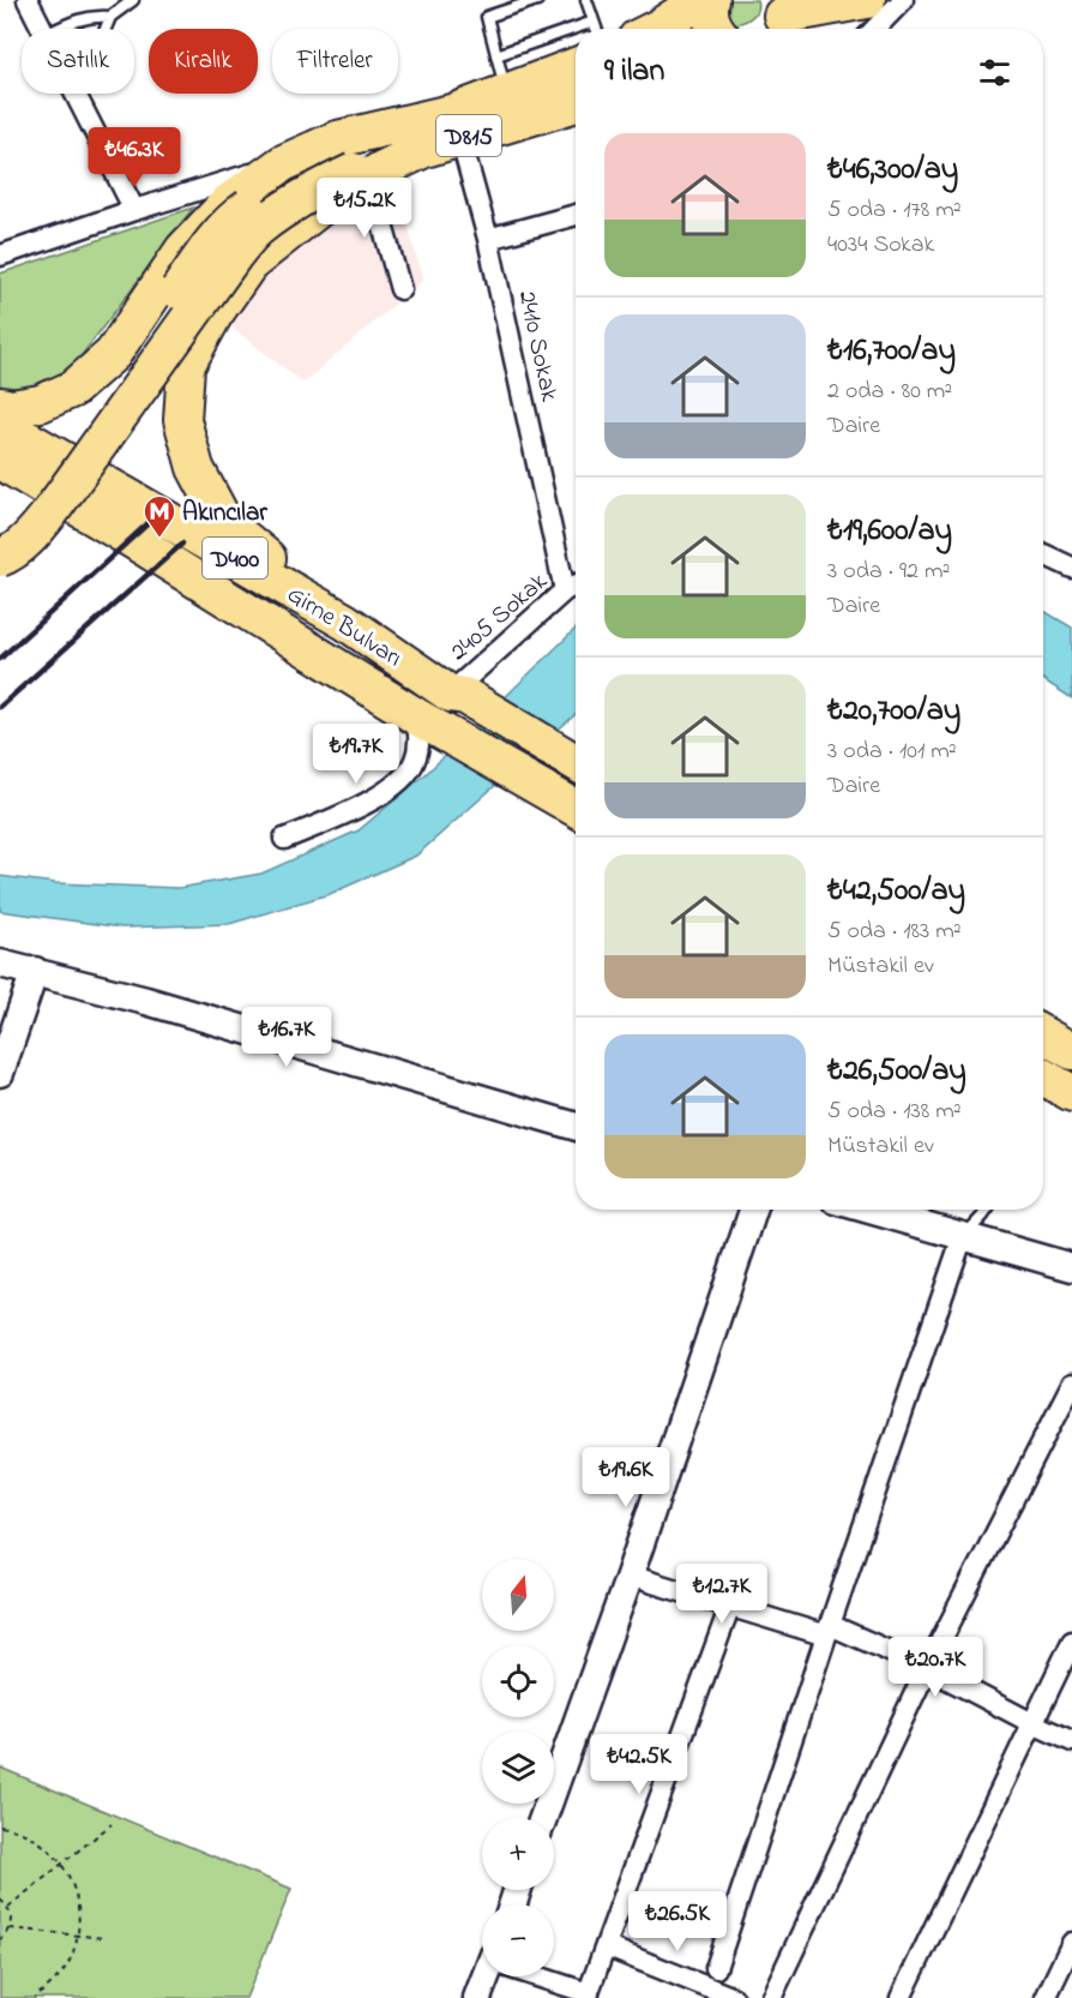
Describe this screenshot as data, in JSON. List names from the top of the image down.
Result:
{
  "streets": {
    "highway": ["D815", "D400", "Girne Bulvarı"],
    "street": ["2410 Sokak", "2405 Sokak"]
  },
  "crossings": [
    ["D815", "2410 Sokak"],
    ["2410 Sokak", "2405 Sokak"],
    ["D400", "2405 Sokak"],
    ["D400", "Girne Bulvarı"],
    ["2405 Sokak", "Girne Bulvarı"]
  ],
  "places": {
    "metro station": ["Akıncılar"]
  },
  "north": "top",
  "page": {
    "chip": ["Satılık", "Kiralık", "Filtreler"],
    "heading": "9 ilan",
    "list": [
      {
        "name": "₺46,300/ay",
        "note": "5 oda · 178 m² · 4034 Sokak"
      },
      {
        "name": "₺16,700/ay",
        "note": "2 oda · 80 m² · Daire"
      },
      {
        "name": "₺19,600/ay",
        "note": "3 oda · 92 m² · Daire"
      },
      {
        "name": "₺20,700/ay",
        "note": "3 oda · 101 m² · Daire"
      },
      {
        "name": "₺42,500/ay",
        "note": "5 oda · 183 m² · Müstakil ev"
      },
      {
        "name": "₺26,500/ay",
        "note": "5 oda · 138 m² · Müstakil ev"
      }
    ],
    "price": [
      "₺46.3K",
      "₺15.2K",
      "₺19.7K",
      "₺16.7K",
      "₺19.6K",
      "₺12.7K",
      "₺20.7K",
      "₺42.5K",
      "₺26.5K"
    ],
    "map_buttons": ["+", "−"]
  }
}
